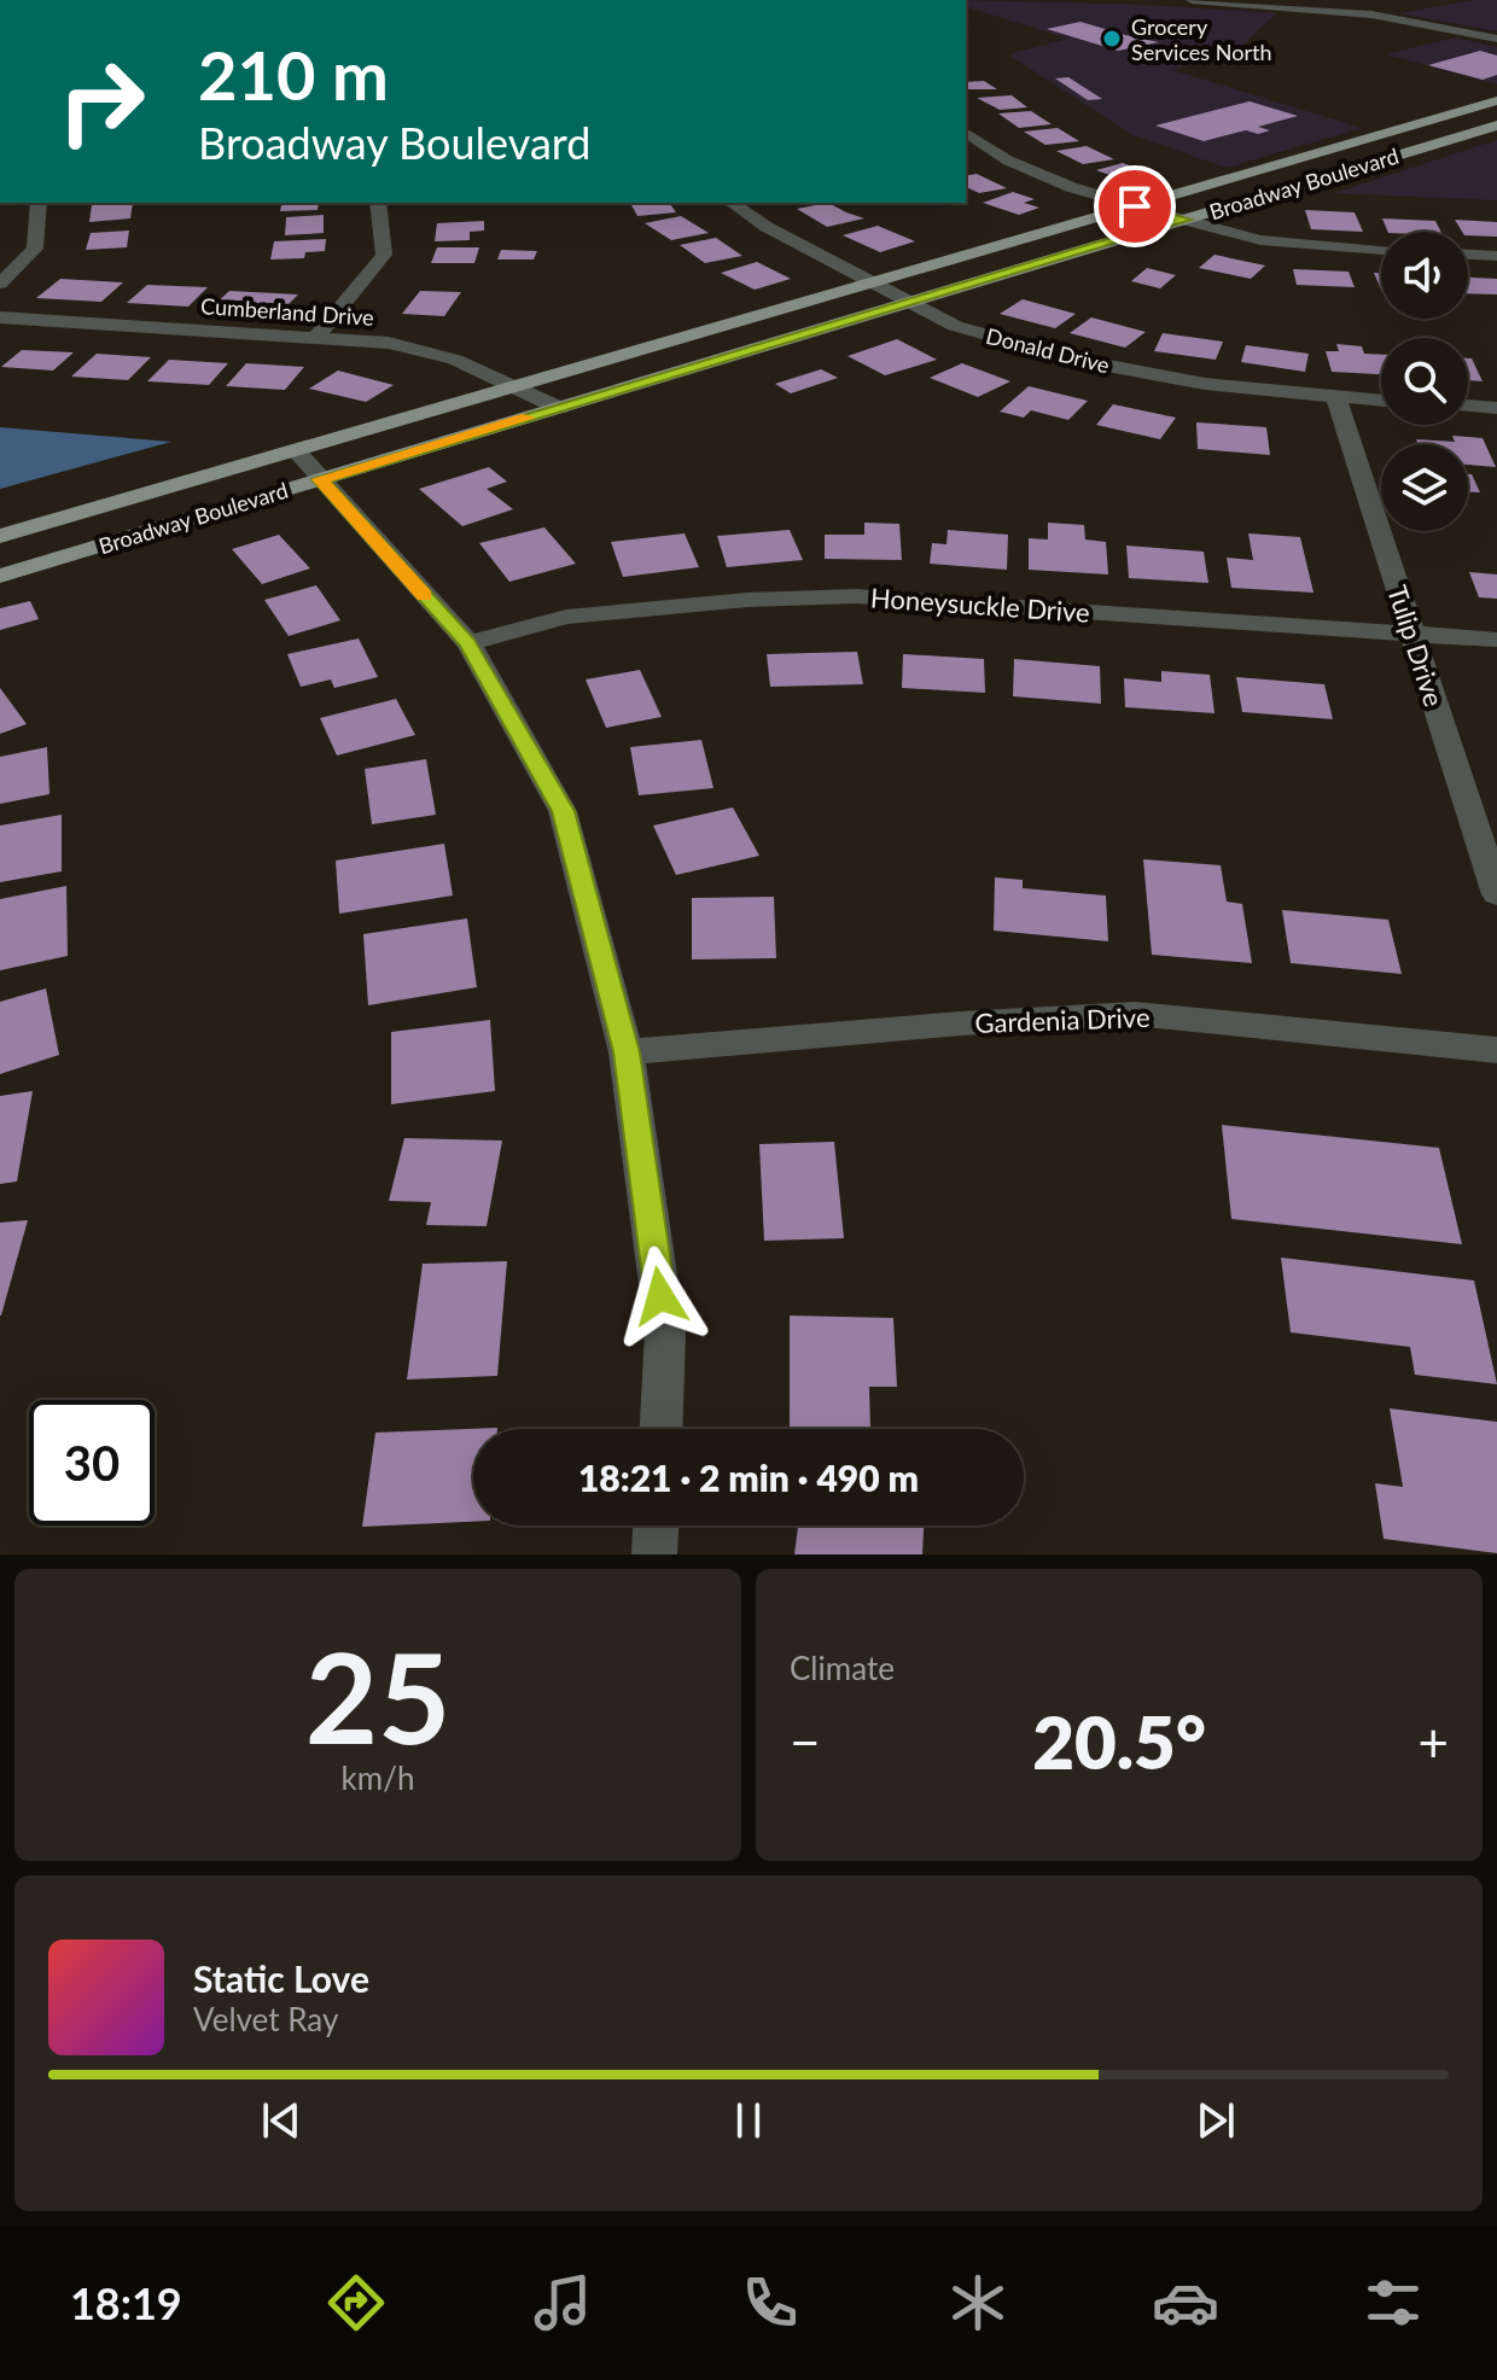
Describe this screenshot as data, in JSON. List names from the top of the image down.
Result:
{
  "streets": {
    "main road": ["Broadway Boulevard"],
    "street": [
      "Cumberland Drive",
      "Donald Drive",
      "Honeysuckle Drive",
      "Tulip Drive",
      "Gardenia Drive"
    ]
  },
  "crossings": [
    ["Broadway Boulevard", "Cumberland Drive"],
    ["Broadway Boulevard", "Donald Drive"],
    ["Donald Drive", "Tulip Drive"],
    ["Honeysuckle Drive", "Tulip Drive"]
  ],
  "places": ["Grocery Services North"],
  "page": {
    "turn": ["210 m", "Broadway Boulevard"],
    "limit": "30",
    "trip": "18:21 · 2 min · 490 m",
    "tile": [
      ["25", "km/h"],
      "Climate"
    ],
    "heat": ["−", "20.5°", "+"],
    "song": ["Static Love", "Velvet Ray"],
    "tabs": "18:19"
  }
}
